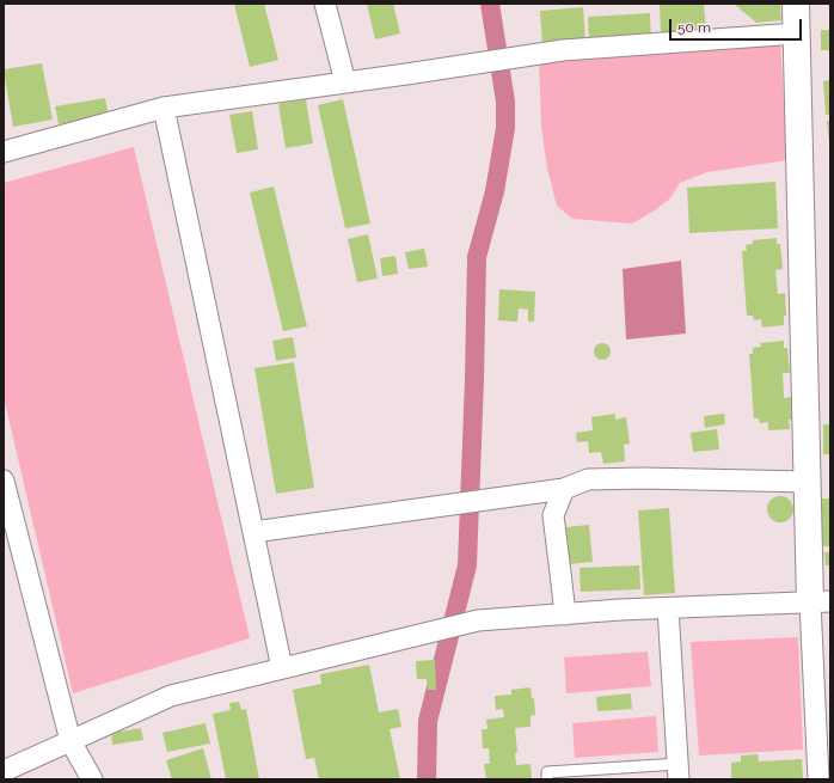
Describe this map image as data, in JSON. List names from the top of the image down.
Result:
{
  "scale_bar": "50 m"
}
